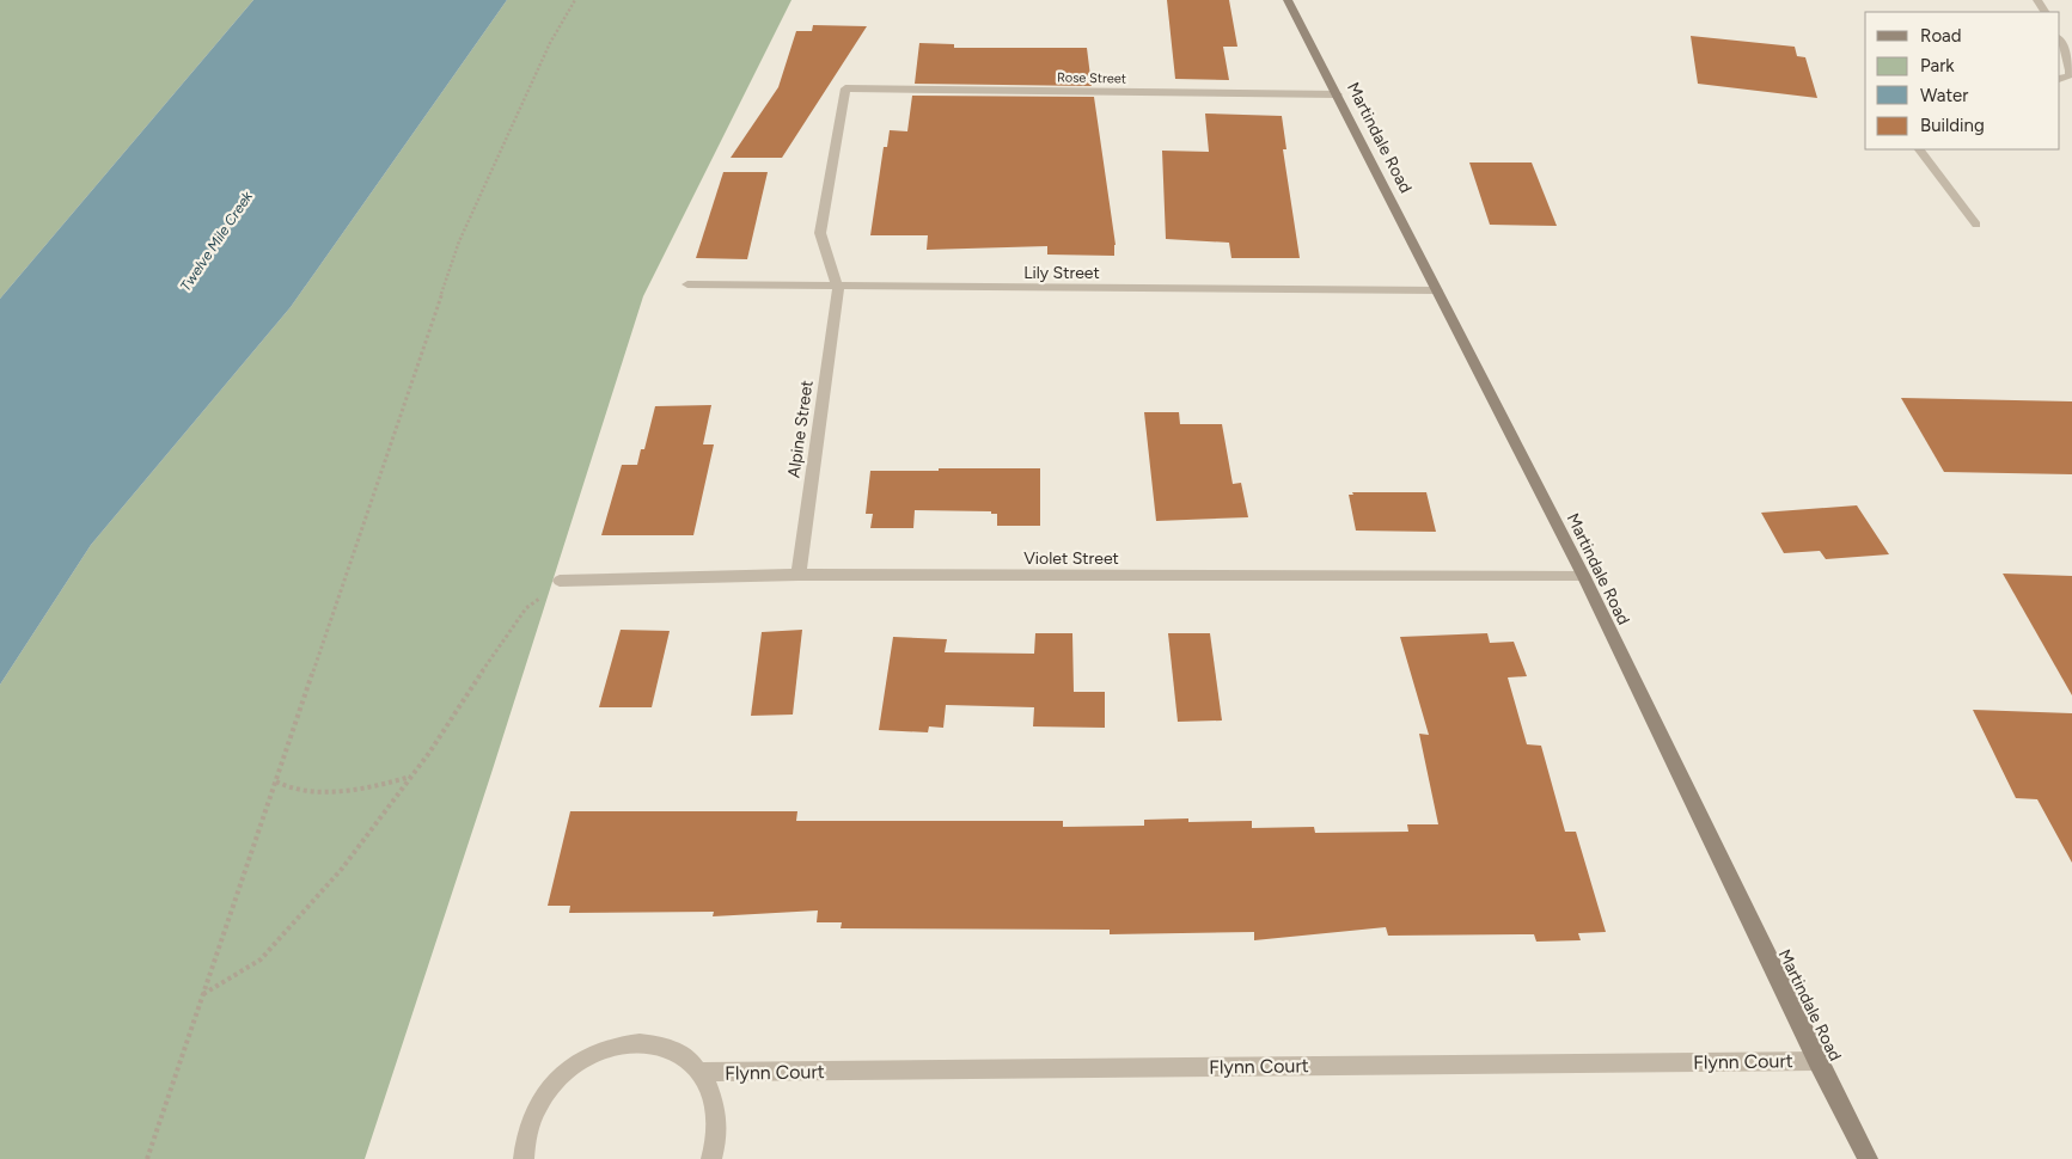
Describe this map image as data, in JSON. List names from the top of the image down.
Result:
{
  "streets": {
    "main road": ["Martindale Road"],
    "street": [
      "Rose Street",
      "Lily Street",
      "Alpine Street",
      "Violet Street",
      "Flynn Court"
    ]
  },
  "crossings": [
    ["Rose Street", "Martindale Road"],
    ["Rose Street", "Lily Street"],
    ["Rose Street", "Alpine Street"],
    ["Martindale Road", "Lily Street"],
    ["Martindale Road", "Violet Street"],
    ["Martindale Road", "Flynn Court"],
    ["Lily Street", "Alpine Street"],
    ["Alpine Street", "Violet Street"]
  ],
  "water": ["Twelve Mile Creek"],
  "legend": [
    "Road",
    "Park",
    "Water",
    "Building"
  ]
}
